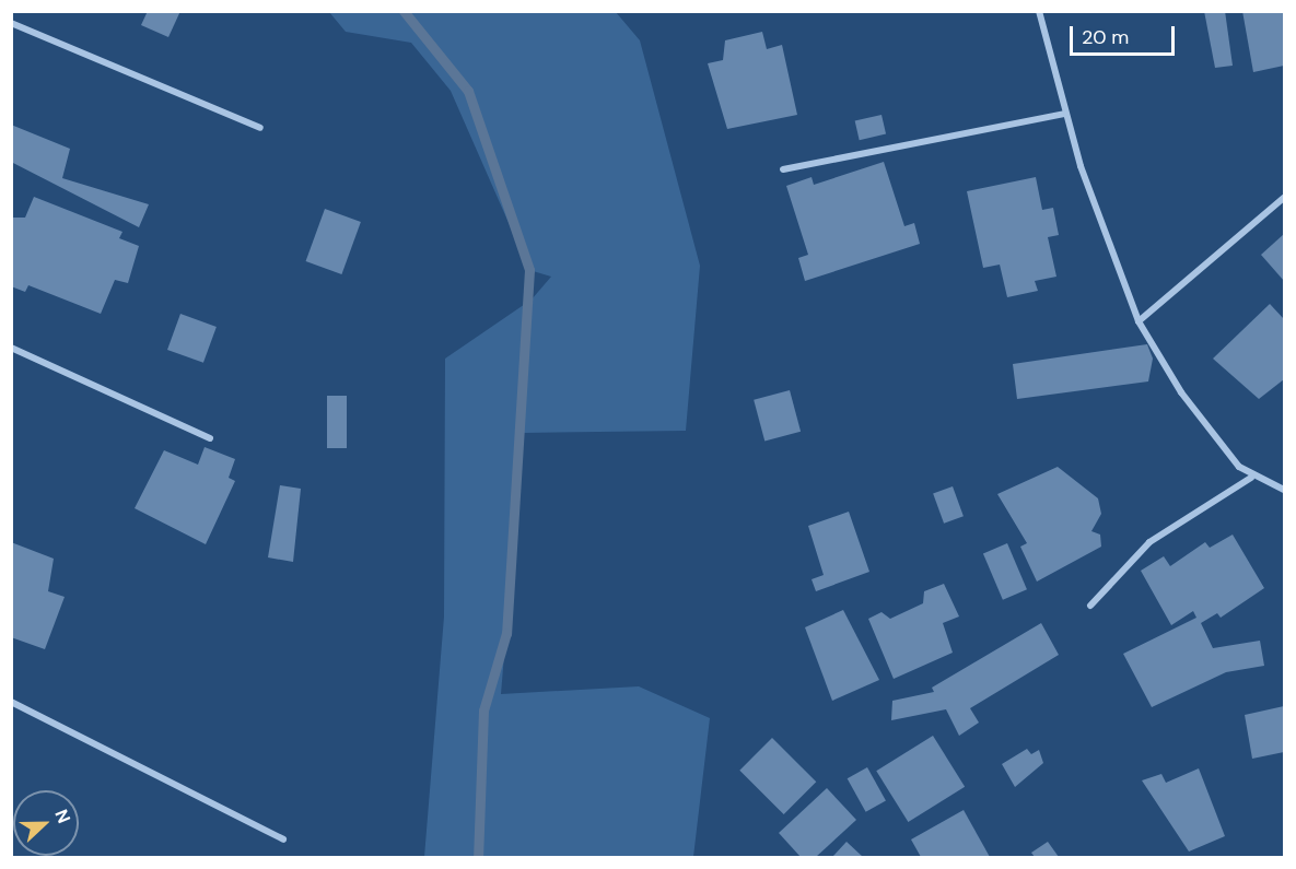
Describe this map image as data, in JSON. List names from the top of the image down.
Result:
{
  "scale_bar": "20 m",
  "north": "right"
}
